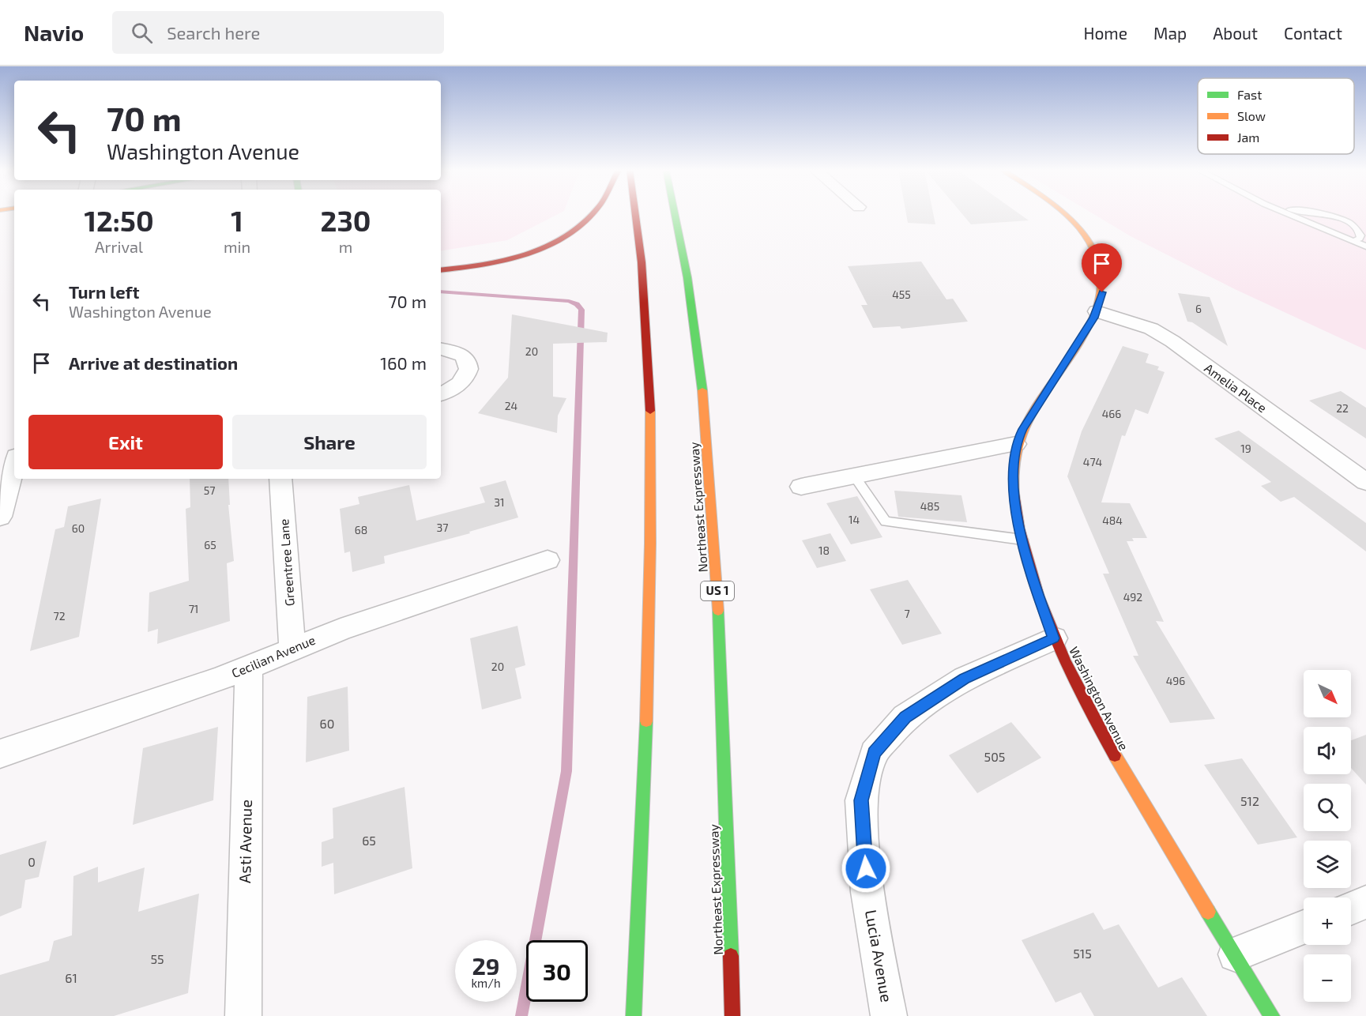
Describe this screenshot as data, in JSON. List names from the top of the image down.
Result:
{
  "streets": {
    "main road": ["Northeast Expressway", "US 1", "Washington Avenue"],
    "street": [
      "Amelia Place",
      "Greentree Lane",
      "Cecilian Avenue",
      "Asti Avenue",
      "Lucia Avenue"
    ]
  },
  "crossings": [
    ["Amelia Place", "Washington Avenue"],
    ["Greentree Lane", "Cecilian Avenue"],
    ["Cecilian Avenue", "Asti Avenue"],
    ["Washington Avenue", "Lucia Avenue"]
  ],
  "house_numbers": [
    "455",
    "6",
    "20",
    "24",
    "22",
    "466",
    "19",
    "474",
    "57",
    "31",
    "485",
    "14",
    "484",
    "37",
    "60",
    "68",
    "65",
    "18",
    "492",
    "71",
    "7",
    "72",
    "20",
    "496",
    "60",
    "505",
    "512",
    "65",
    "0",
    "515",
    "55",
    "61"
  ],
  "legend": ["Fast", "Slow", "Jam"],
  "north": "bottom right",
  "page": {
    "header": "Navio",
    "search": "Search here",
    "nav": [
      "Home",
      "Map",
      "About",
      "Contact"
    ],
    "turn": ["70 m", "Washington Avenue"],
    "eta": [
      "12:50",
      "Arrival",
      "1",
      "min",
      "230",
      "m"
    ],
    "list": [
      {
        "name": "Turn left",
        "note": "Washington Avenue",
        "value": "70 m"
      },
      {
        "name": "Arrive at destination",
        "value": "160 m"
      }
    ],
    "buttons": ["Exit", "Share"],
    "map_buttons": ["+", "−"],
    "speed": "29 km/h",
    "limit": "30"
  }
}
